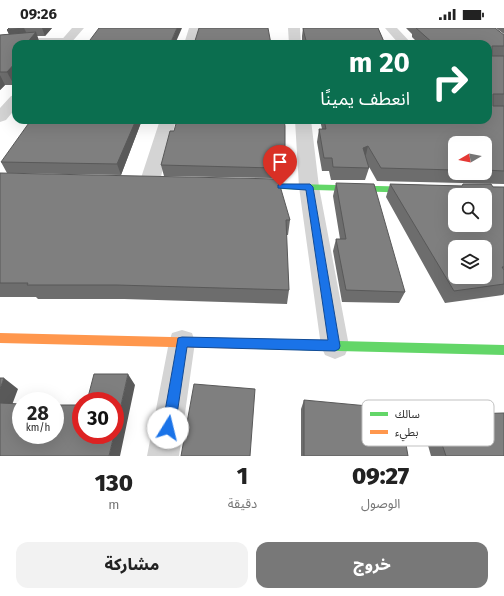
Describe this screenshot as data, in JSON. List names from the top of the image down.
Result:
{
  "legend": ["سالك", "بطيء"],
  "north": "left",
  "page": {
    "status": "09:26",
    "turn": ["20 m", "انعطف يمينًا"],
    "speed": "28 km/h",
    "limit": "30",
    "eta": [
      "09:27",
      "الوصول",
      "1",
      "دقيقة",
      "130",
      "m"
    ],
    "buttons": ["خروج", "مشاركة"]
  }
}
